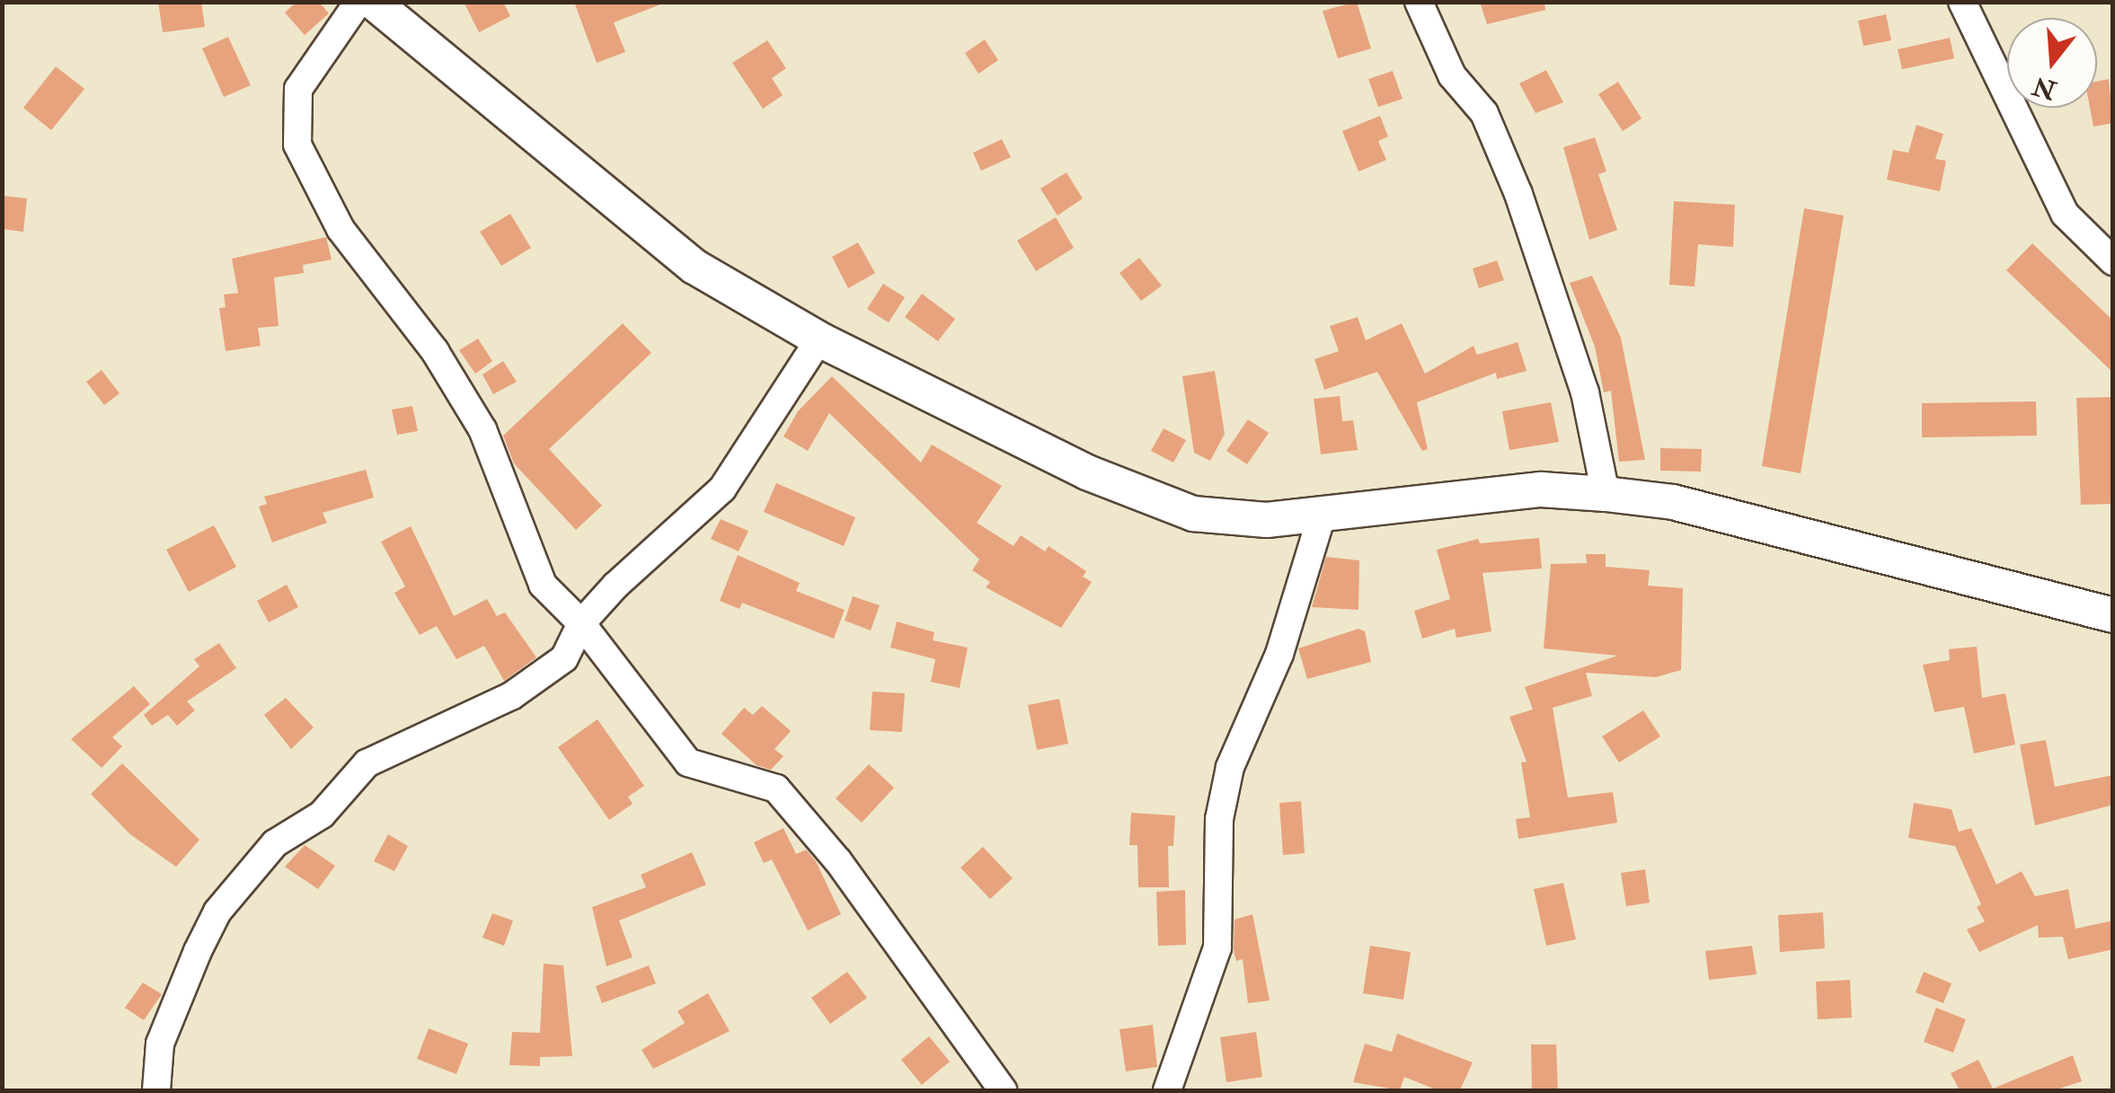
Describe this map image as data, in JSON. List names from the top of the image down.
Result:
{
  "north": "bottom"
}
